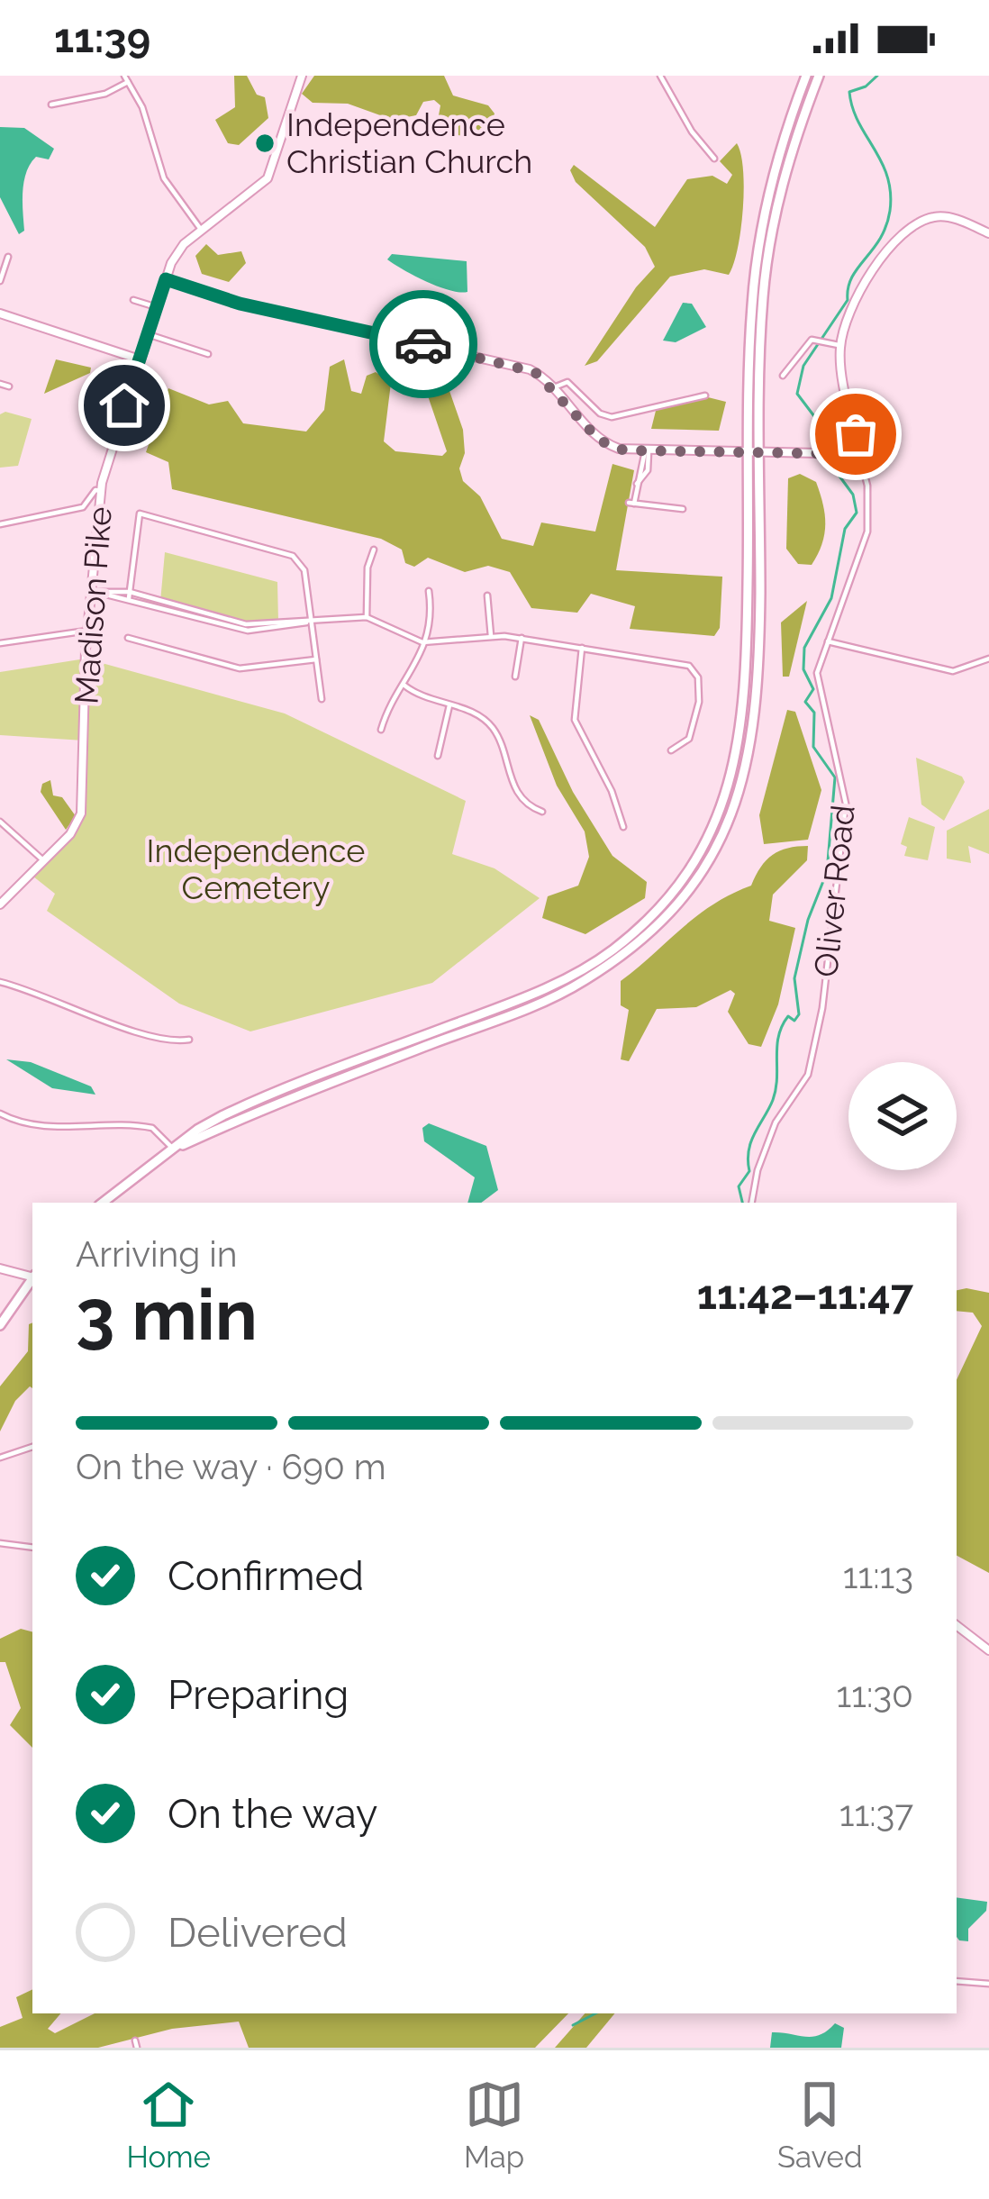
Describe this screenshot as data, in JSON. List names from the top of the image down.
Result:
{
  "streets": {
    "street": ["Madison Pike", "Oliver Road"]
  },
  "parks": ["Independence Cemetery"],
  "places": ["Independence Christian Church"],
  "page": {
    "status": "11:39",
    "heading": ["3 min", "Arriving in", "11:42–11:47"],
    "bar": "On the way · 690 m",
    "list": [
      ["Confirmed", "11:13"],
      ["Preparing", "11:30"],
      ["On the way", "11:37"],
      "Delivered"
    ],
    "tabs": ["Home", "Map", "Saved"]
  }
}
